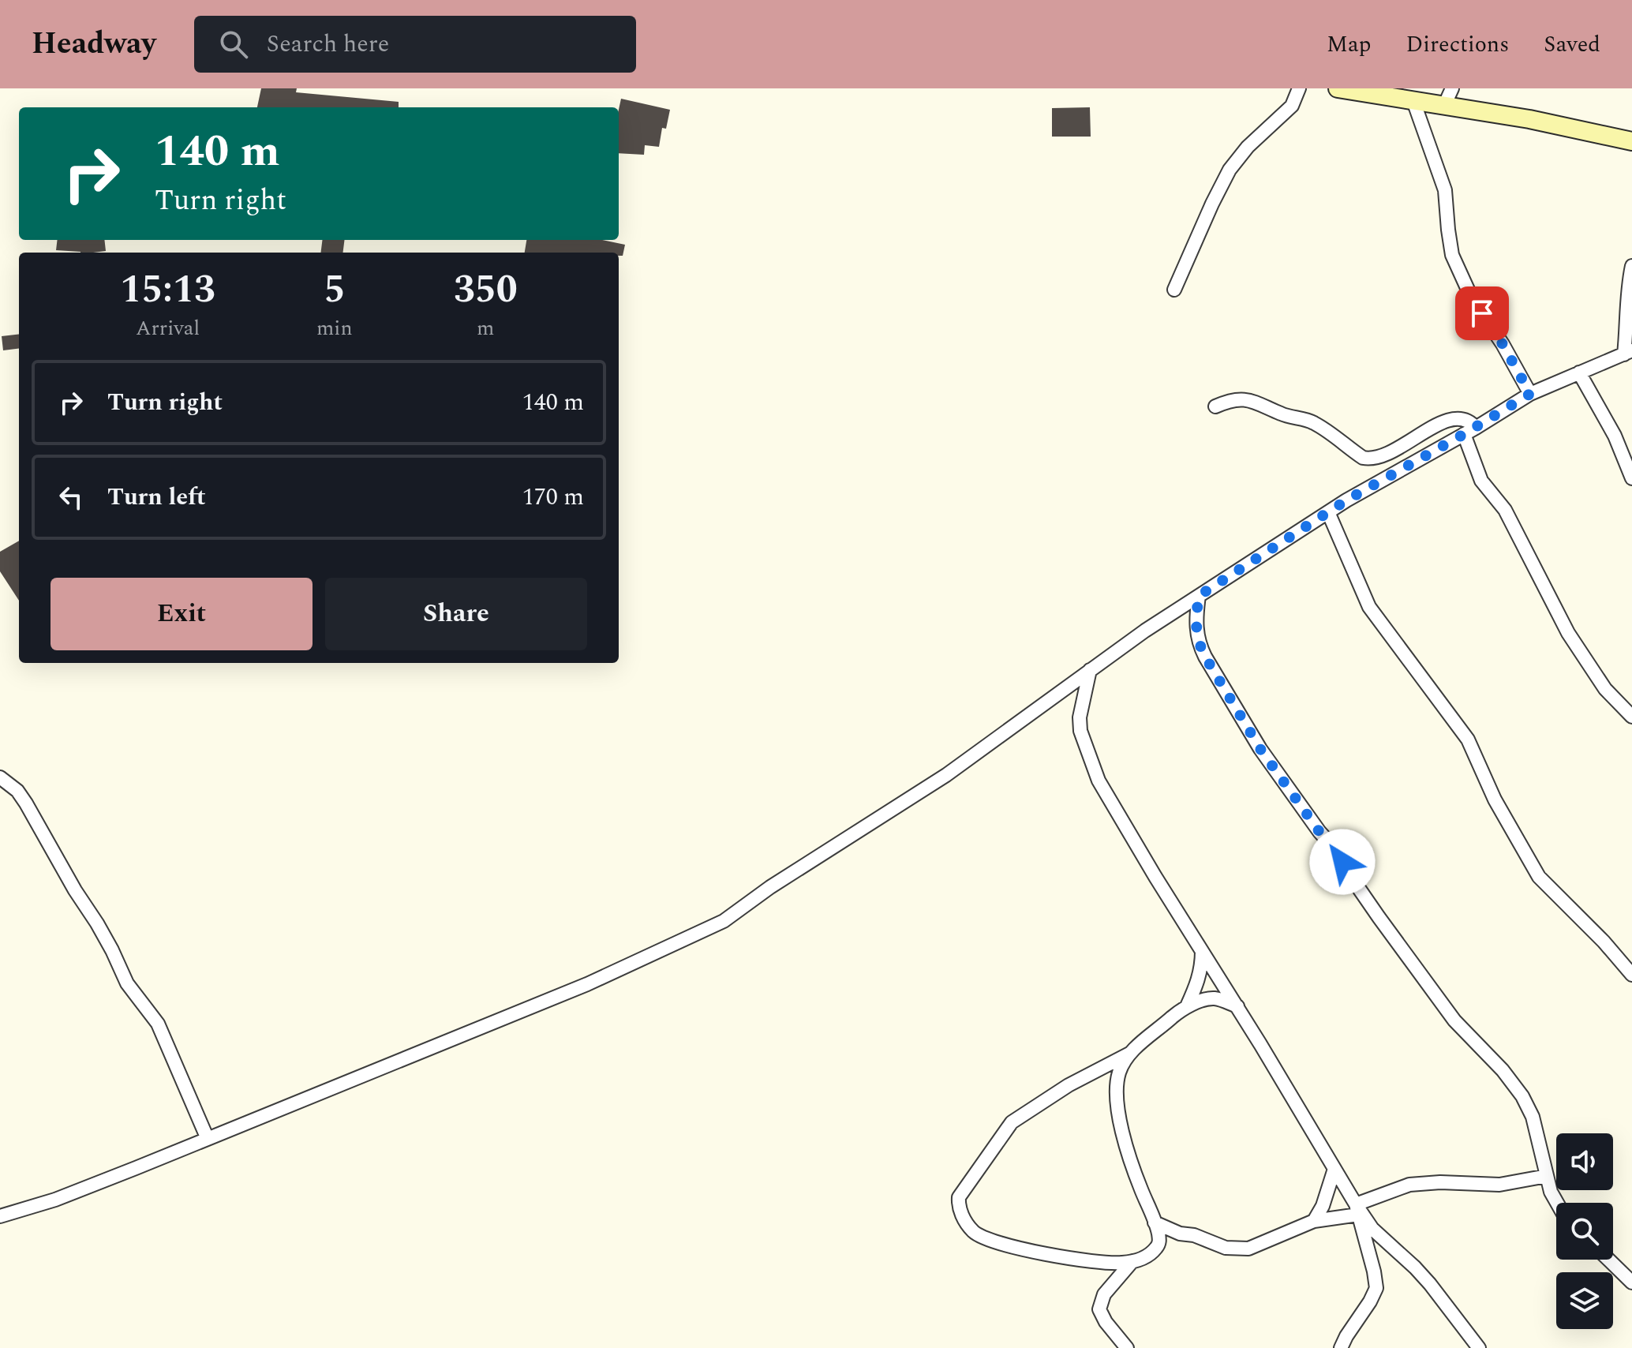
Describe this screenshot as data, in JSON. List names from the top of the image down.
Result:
{
  "page": {
    "header": "Headway",
    "search": "Search here",
    "nav": ["Map", "Directions", "Saved"],
    "turn": ["140 m", "Turn right"],
    "eta": [
      "15:13",
      "Arrival",
      "5",
      "min",
      "350",
      "m"
    ],
    "list": [
      {
        "name": "Turn right",
        "value": "140 m"
      },
      {
        "name": "Turn left",
        "value": "170 m"
      }
    ],
    "buttons": ["Exit", "Share"]
  }
}
